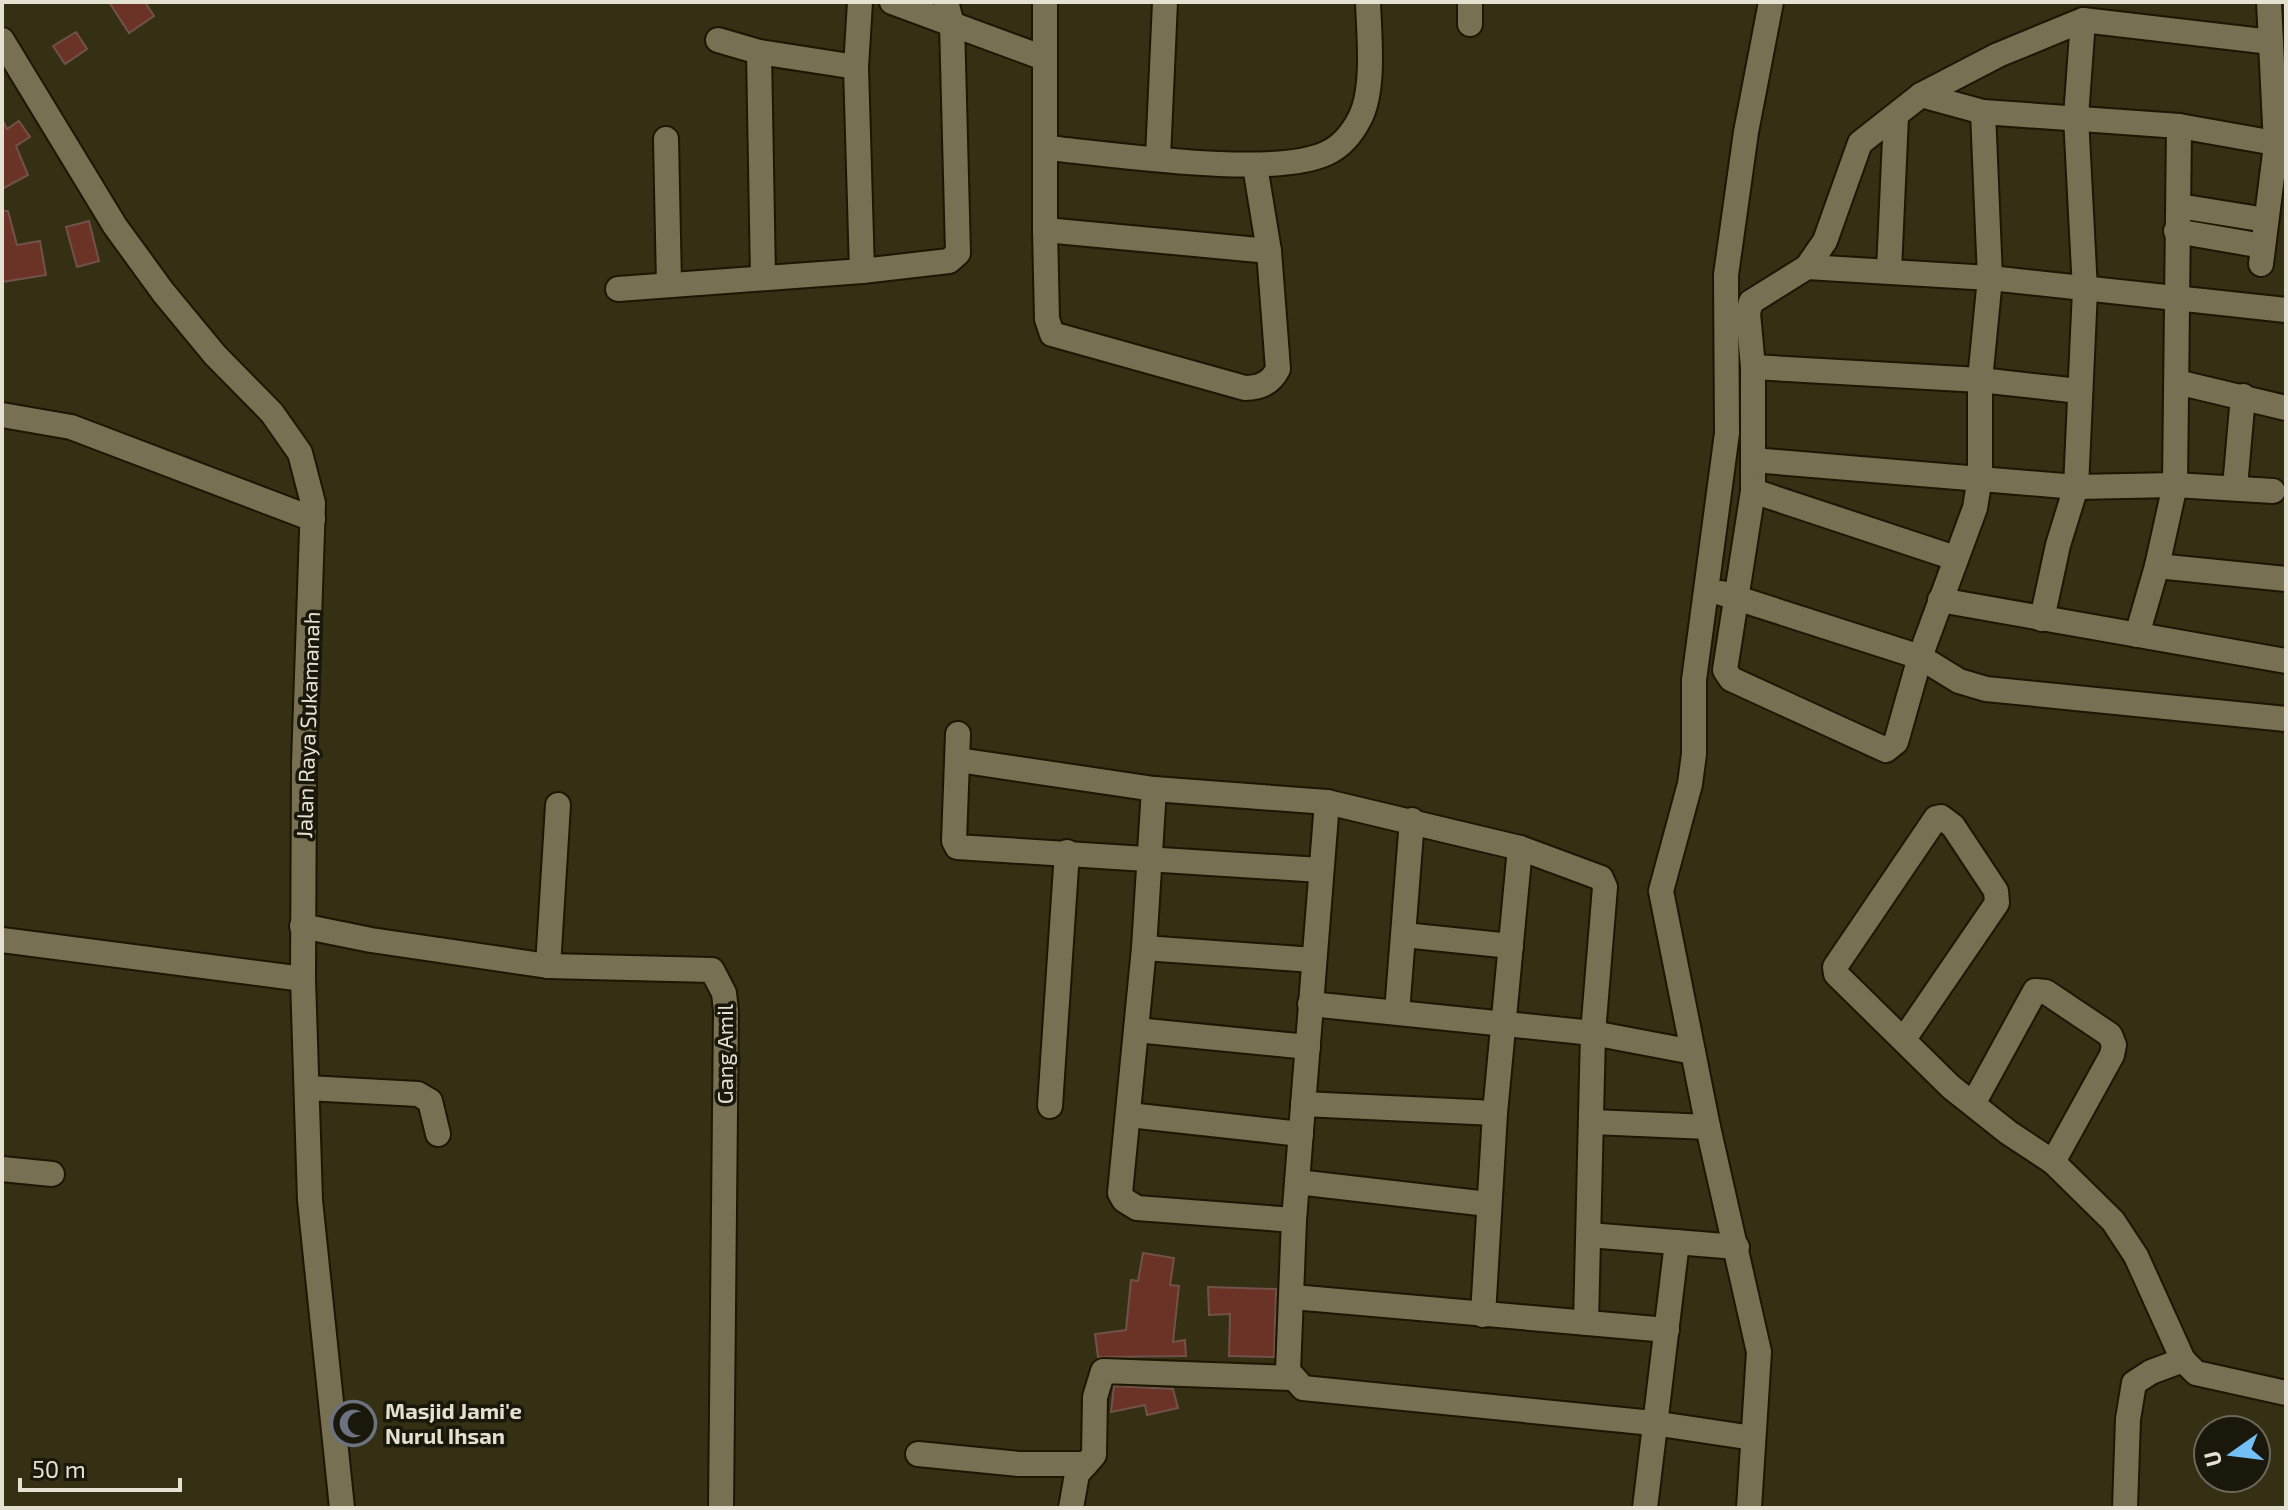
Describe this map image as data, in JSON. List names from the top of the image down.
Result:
{
  "streets": {
    "street": ["Jalan Raya Sukamanah", "Gang Amil"]
  },
  "crossings": [
    ["Jalan Raya Sukamanah", "Gang Amil"]
  ],
  "places": {
    "mosque": ["Masjid Jami'e Nurul Ihsan"]
  },
  "scale_bar": "50 m",
  "north": "left"
}
